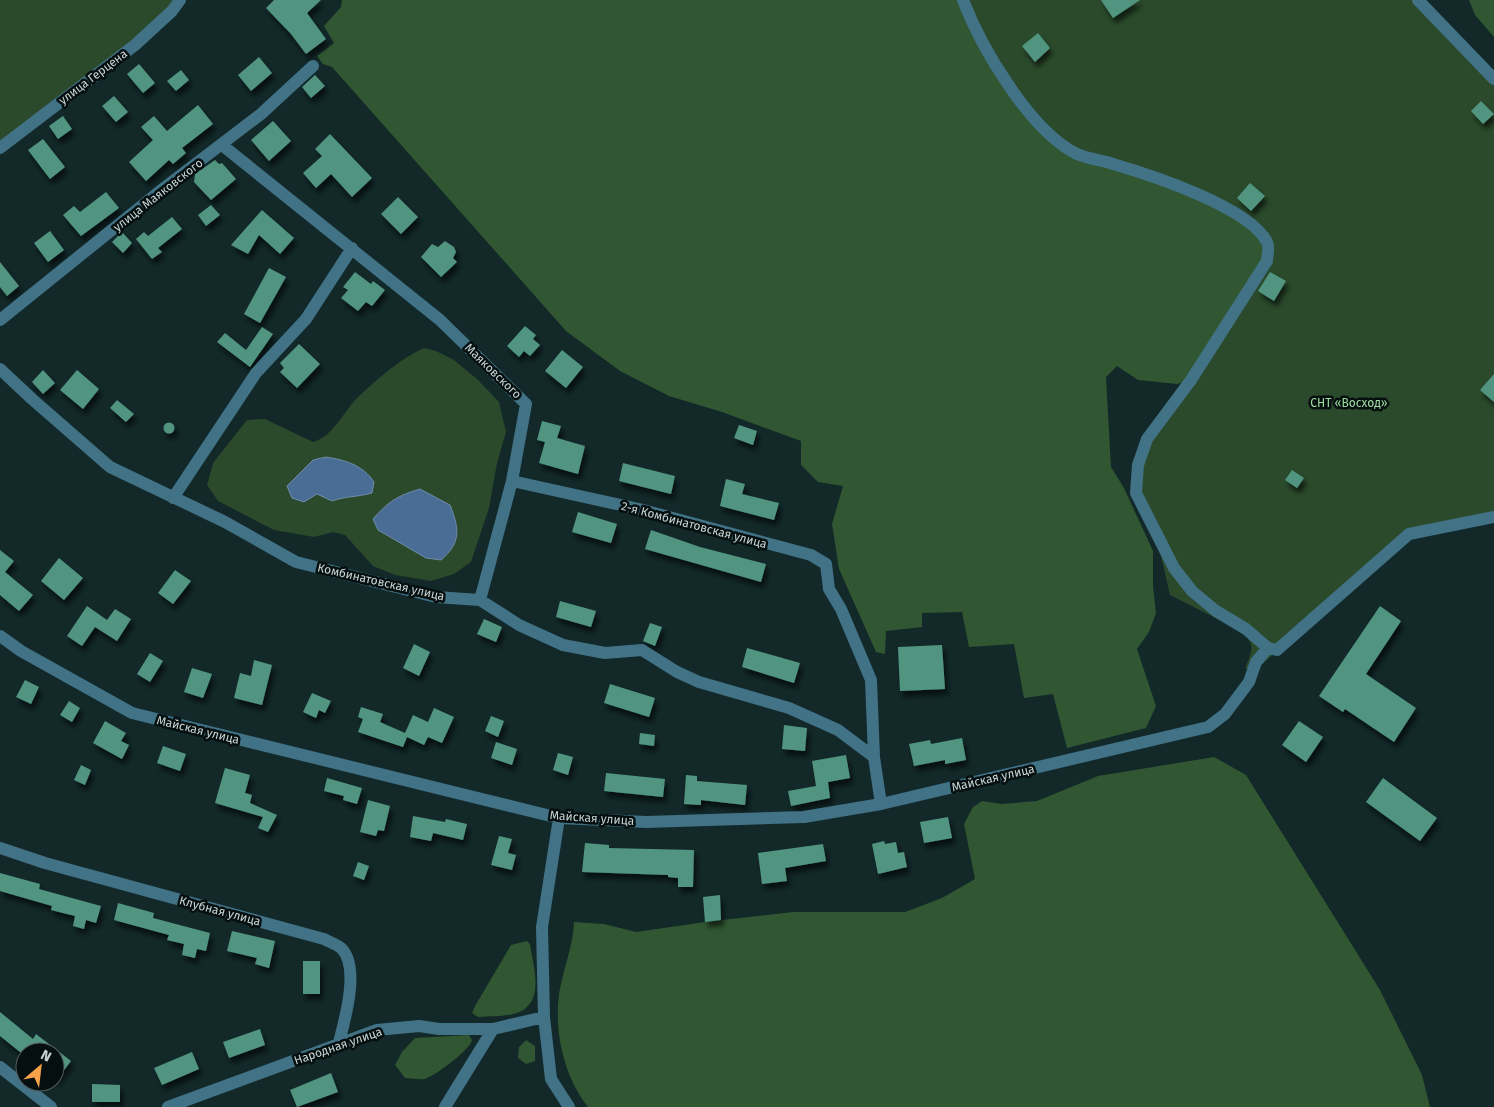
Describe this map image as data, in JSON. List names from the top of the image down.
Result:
{
  "streets": {
    "street": [
      "улица Герцена",
      "улица Маяковского",
      "Маяковского",
      "2-я Комбинатовская улица",
      "Комбинатовская улица",
      "Майская улица",
      "Клубная улица",
      "Народная улица"
    ]
  },
  "crossings": [
    ["улица Маяковского", "Маяковского"],
    ["Маяковского", "2-я Комбинатовская улица"],
    ["Маяковского", "Комбинатовская улица"],
    ["Клубная улица", "Народная улица"]
  ],
  "parks": ["СНТ «Восход»"],
  "north": "top right"
}
